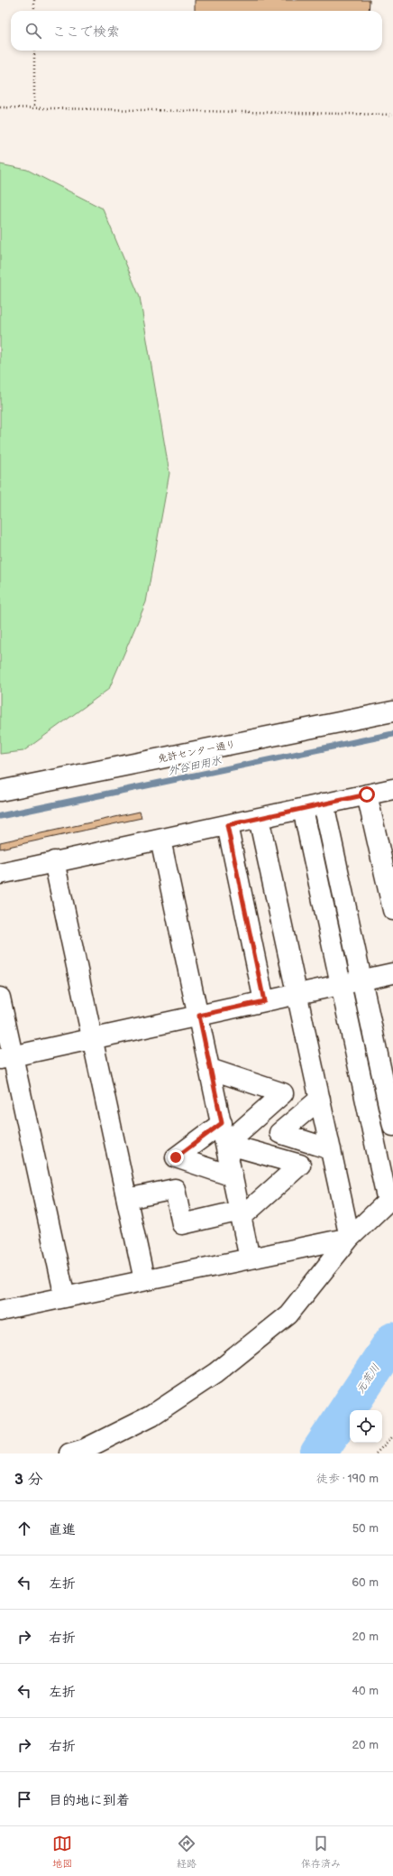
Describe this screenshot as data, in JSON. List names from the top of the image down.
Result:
{
  "streets": {
    "street": ["免許センター通り"]
  },
  "water": ["外谷田用水", "元荒川"],
  "page": {
    "search": "ここで検索",
    "heading": ["3 分", "徒歩 · 190 m"],
    "list": [
      ["直進", "50 m"],
      ["左折", "60 m"],
      ["右折", "20 m"],
      ["左折", "40 m"],
      ["右折", "20 m"],
      "目的地に到着"
    ],
    "nav": ["地図", "経路", "保存済み"]
  }
}
